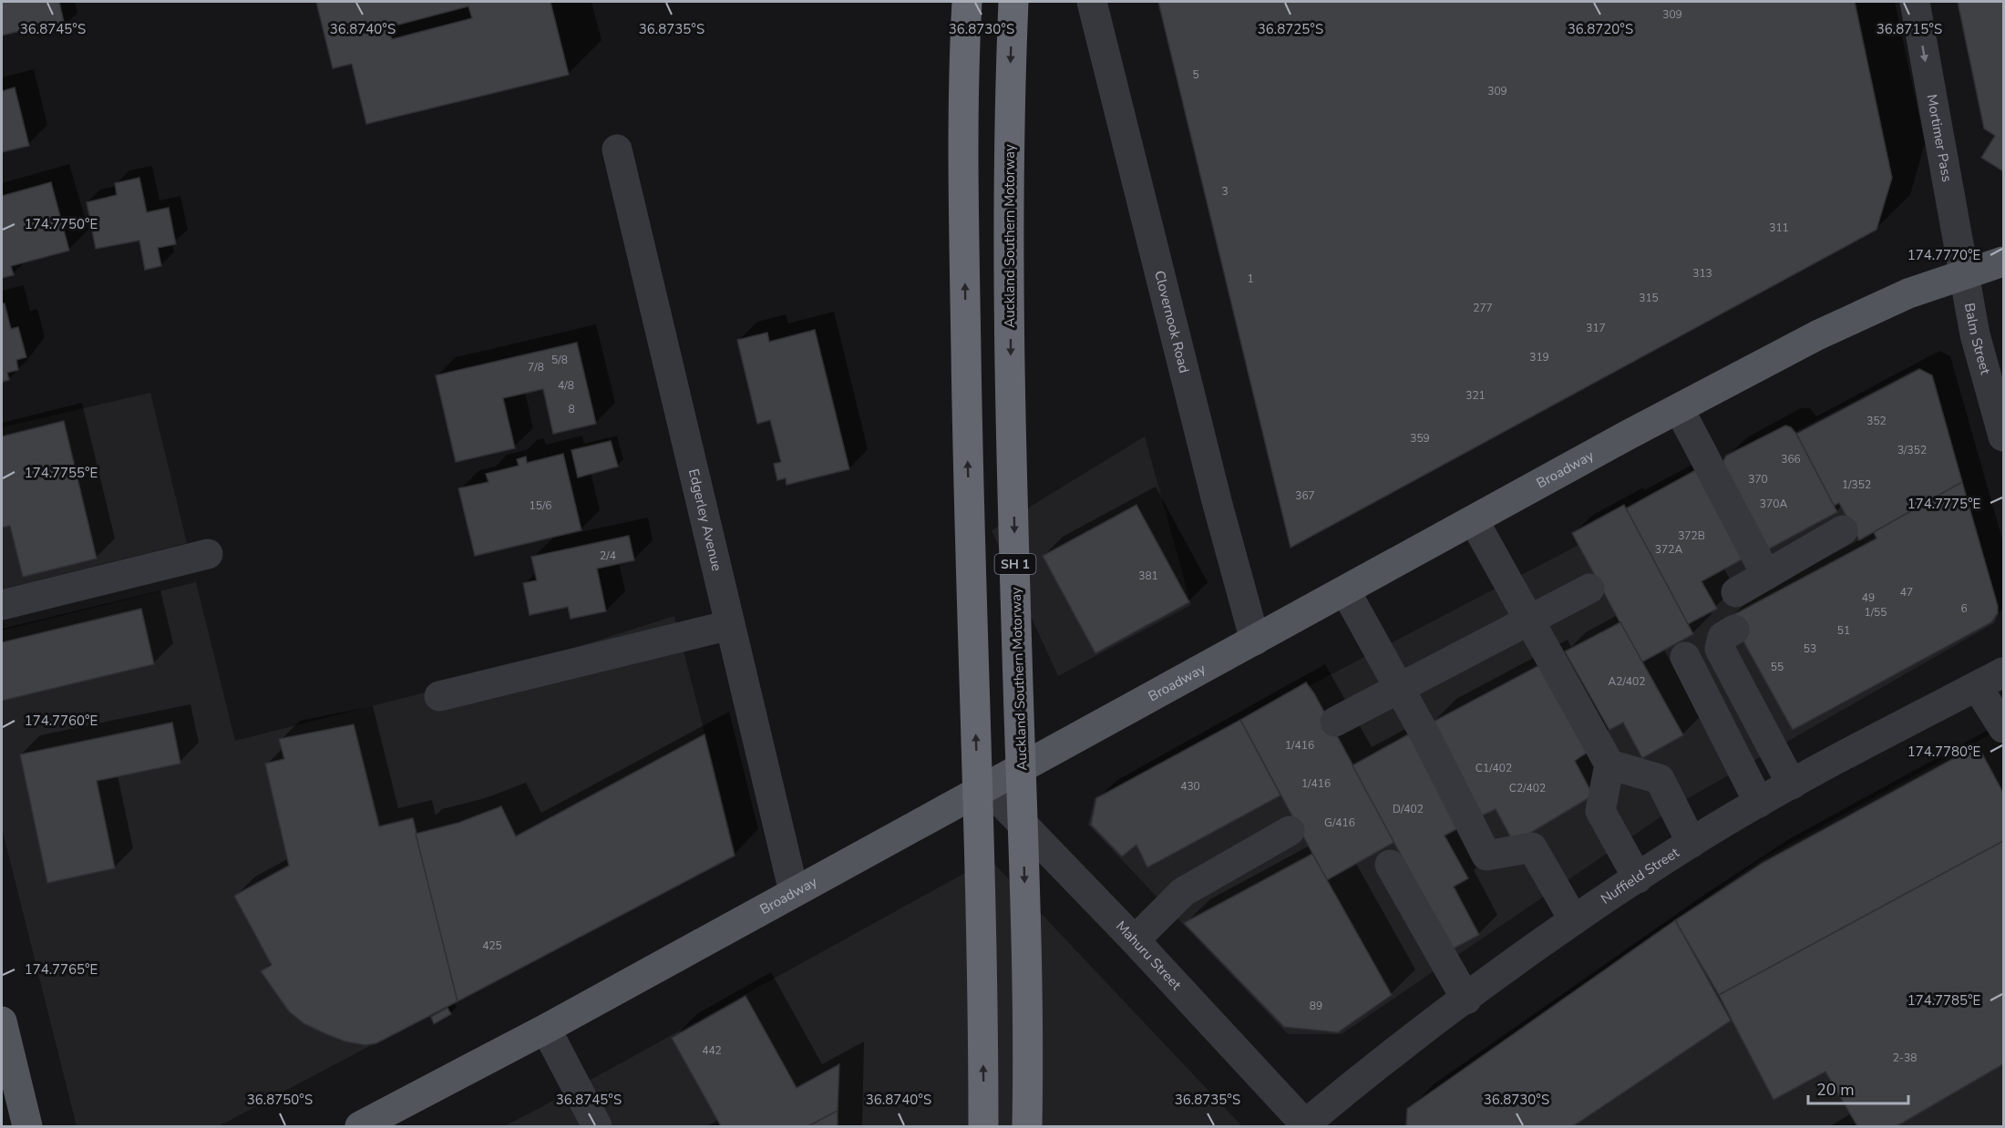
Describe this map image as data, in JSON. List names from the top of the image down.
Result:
{
  "streets": {
    "highway": ["Auckland Southern Motorway", "SH 1"],
    "main road": ["Broadway"],
    "street": [
      "Mortimer Pass",
      "Clovernook Road",
      "Balm Street",
      "Edgerley Avenue",
      "Nuffield Street",
      "Mahuru Street"
    ]
  },
  "crossings": [
    ["Mortimer Pass", "Balm Street"],
    ["Mortimer Pass", "Broadway"],
    ["Clovernook Road", "Broadway"],
    ["Balm Street", "Broadway"],
    ["Broadway", "Edgerley Avenue"],
    ["Broadway", "Mahuru Street"],
    ["Nuffield Street", "Mahuru Street"]
  ],
  "one_way": ["Mortimer Pass"],
  "house_numbers": [
    "309",
    "5",
    "309",
    "3",
    "311",
    "313",
    "1",
    "315",
    "277",
    "317",
    "319",
    "5/8",
    "7/8",
    "4/8",
    "321",
    "8",
    "352",
    "359",
    "3/352",
    "366",
    "370",
    "1/352",
    "367",
    "370A",
    "15/6",
    "372B",
    "372A",
    "2/4",
    "381",
    "47",
    "49",
    "6",
    "1/55",
    "51",
    "53",
    "55",
    "A2/402",
    "1/416",
    "C1/402",
    "1/416",
    "430",
    "C2/402",
    "D/402",
    "G/416",
    "425",
    "89",
    "442",
    "2-38"
  ],
  "scale_bar": "20 m",
  "coordinates": [
    "36.8720°S",
    "36.8715°S",
    "36.8745°S",
    "36.8740°S",
    "36.8735°S",
    "36.8730°S",
    "36.8725°S",
    "174.7750°E",
    "174.7770°E",
    "174.7755°E",
    "174.7775°E",
    "174.7760°E",
    "174.7780°E",
    "174.7765°E",
    "174.7785°E",
    "36.8750°S"
  ]
}
